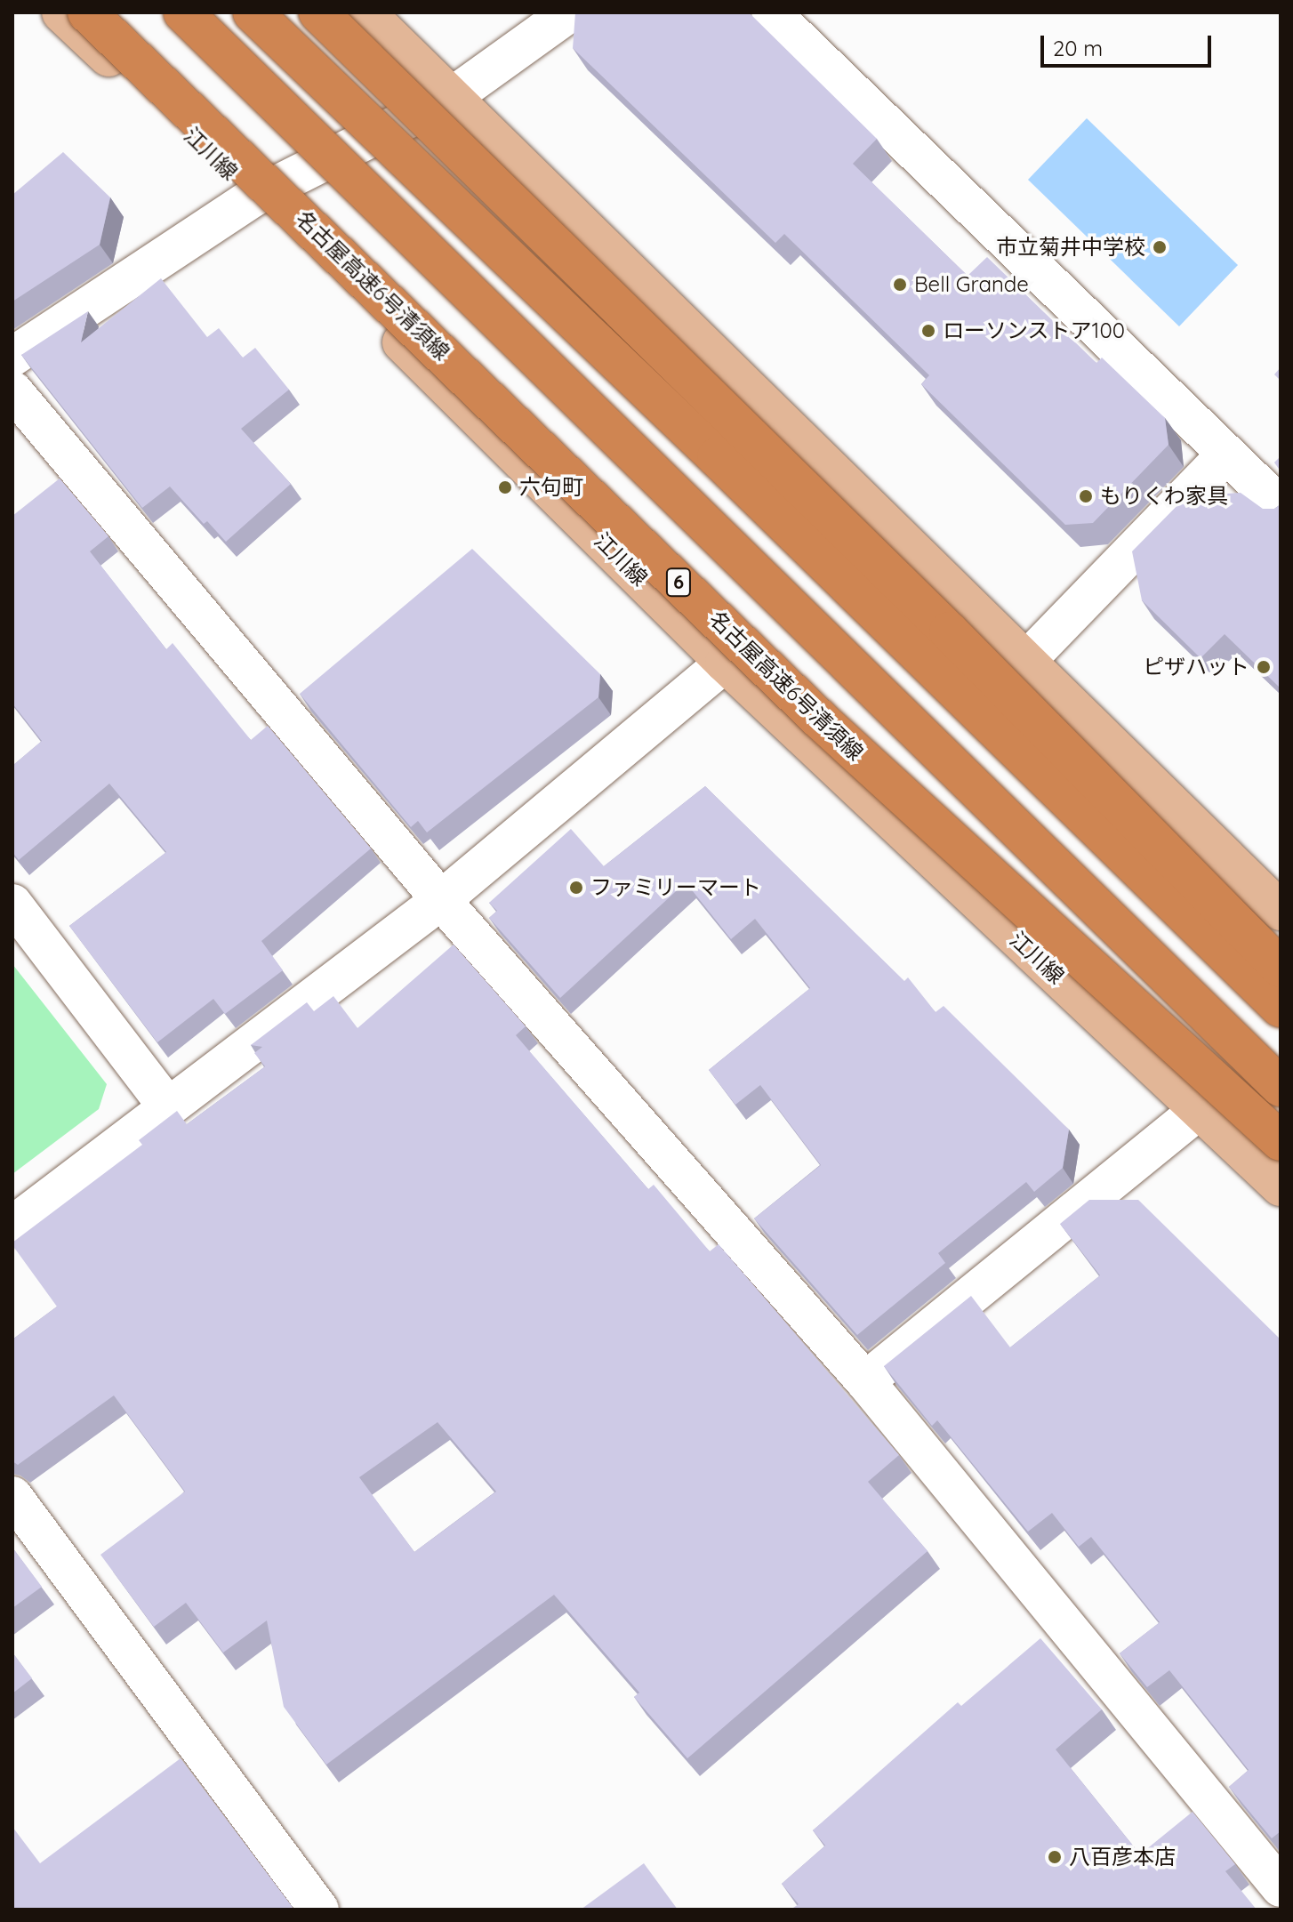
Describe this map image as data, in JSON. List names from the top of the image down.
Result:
{
  "streets": {
    "highway": ["名古屋高速6号清須線", "6"],
    "main road": ["江川線"]
  },
  "places": [
    "市立菊井中学校",
    "Bell Grande",
    "ローソンストア100",
    "六句町",
    "もりくわ家具",
    "ピザハット",
    "ファミリーマート",
    "八百彦本店"
  ],
  "scale_bar": "20 m"
}
